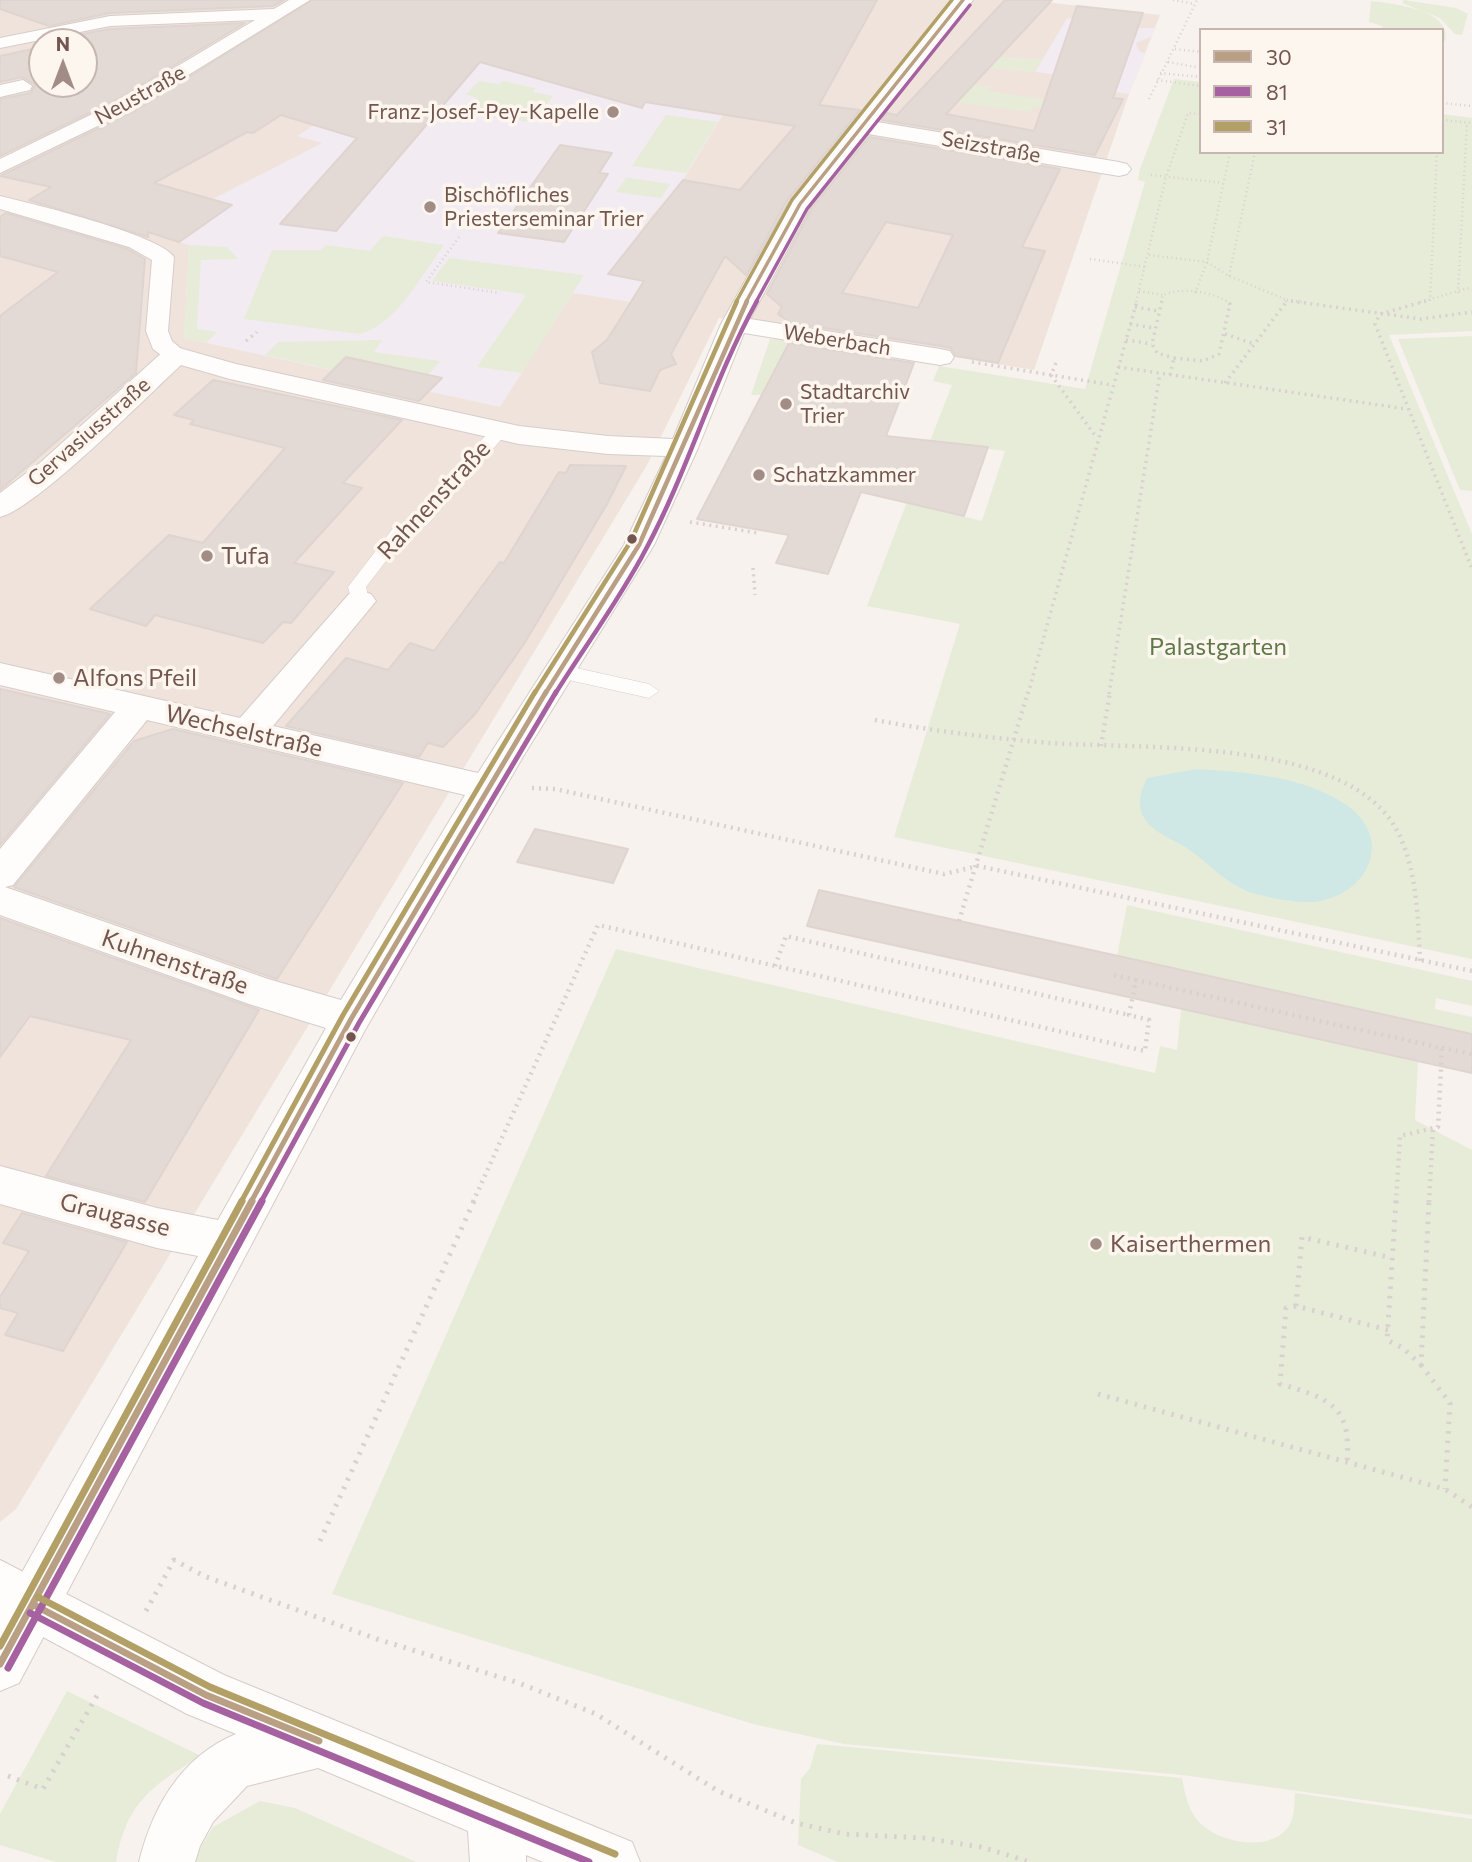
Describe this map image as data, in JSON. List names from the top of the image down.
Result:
{
  "streets": {
    "street": [
      "Neustraße",
      "Seizstraße",
      "Weberbach",
      "Gervasiusstraße",
      "Rahnenstraße",
      "Wechselstraße",
      "Kuhnenstraße",
      "Graugasse"
    ]
  },
  "crossings": [
    ["Gervasiusstraße", "Rahnenstraße"],
    ["Rahnenstraße", "Wechselstraße"]
  ],
  "parks": ["Palastgarten"],
  "places": [
    "Franz-Josef-Pey-Kapelle",
    "Bischöfliches Priesterseminar Trier",
    "Stadtarchiv Trier",
    "Schatzkammer",
    "Tufa",
    "Alfons Pfeil",
    "Kaiserthermen"
  ],
  "lines": ["transit line 30", "transit line 31", "transit line 81"],
  "legend": ["30", "81", "31"],
  "north": "top"
}
